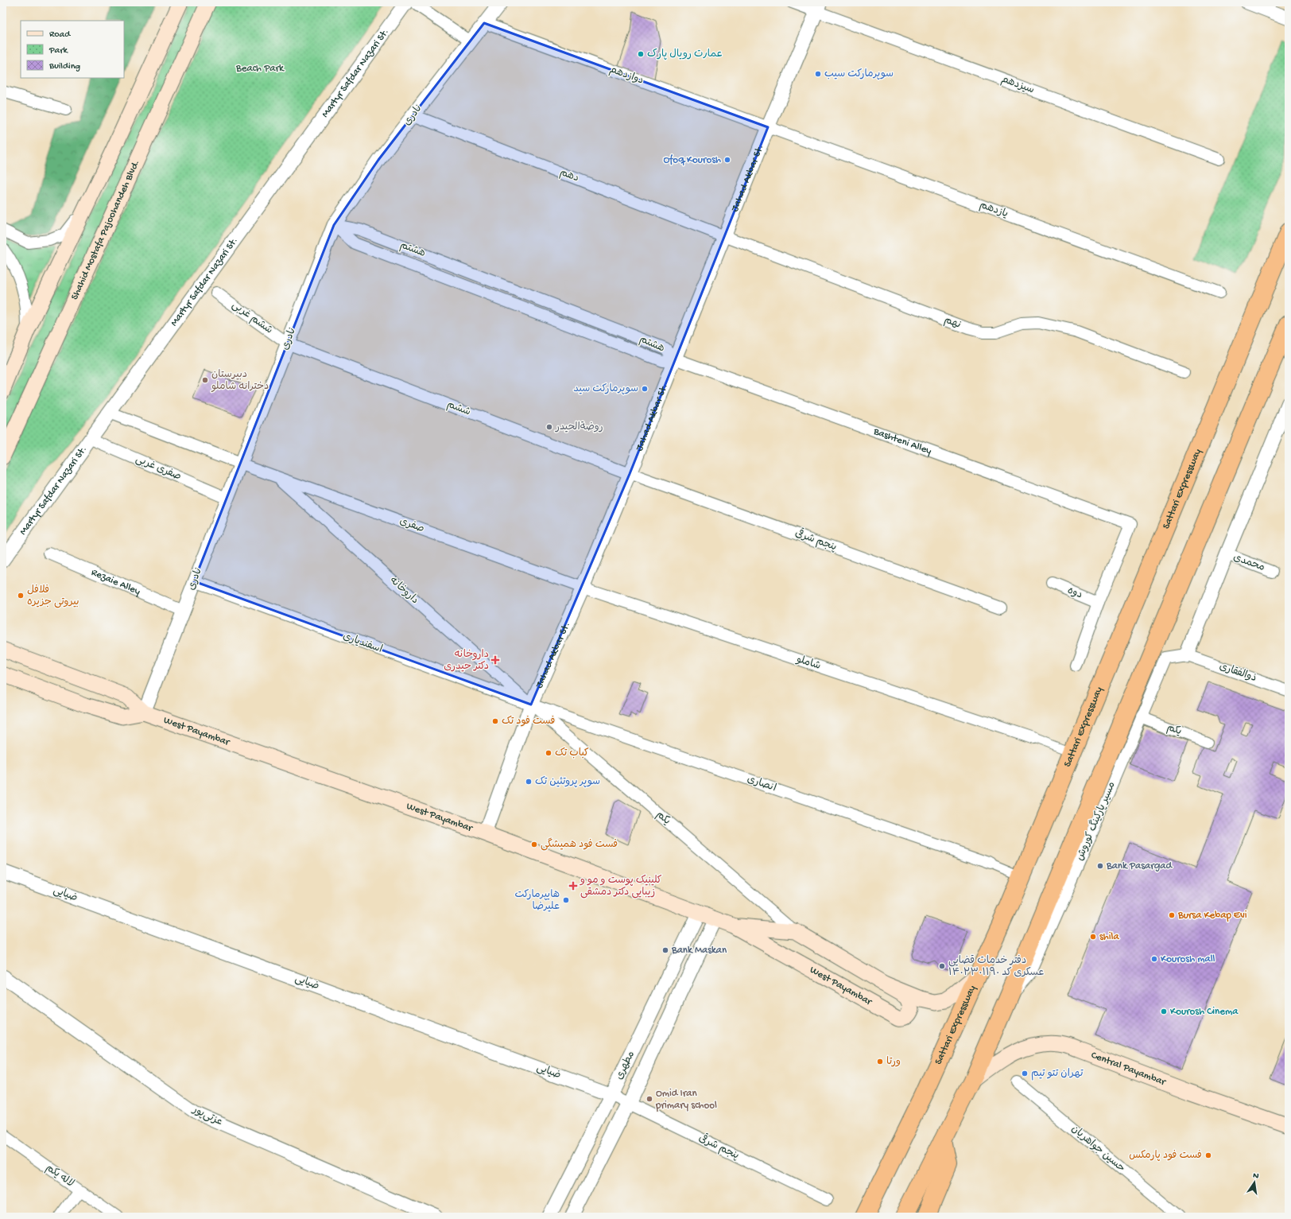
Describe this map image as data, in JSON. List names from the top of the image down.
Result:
{
  "streets": {
    "highway": ["Sattari Expressway"],
    "main road": ["Shahid Mostafa Pajoohandeh Blvd.", "West Payambar", "Central Payambar"],
    "street": [
      "Martyr Safdar Nazari St.",
      "دوازدهم",
      "سیزدهم",
      "نادری",
      "دهم",
      "Jahad Akbar St.",
      "یازدهم",
      "هشتم",
      "ششم غربی",
      "نهم",
      "ششم",
      "Bashteni Alley",
      "صفری غربی",
      "صفری",
      "پنجم شرقی",
      "محمدی",
      "Rezaie Alley",
      "داروخانه",
      "دوه",
      "اسفندیاری",
      "شاملو",
      "ذوالفقاری",
      "یکم",
      "انصاری",
      "مسیر پارکینگ کوروش",
      "ضیایی",
      "مطهری",
      "عزتی‌پور",
      "حسین جواهریان",
      "لاله یکم"
    ]
  },
  "crossings": [
    ["Martyr Safdar Nazari St.", "صفری غربی"],
    ["دوازدهم", "نادری"],
    ["دوازدهم", "Jahad Akbar St."],
    ["دوازدهم", "یازدهم"],
    ["سیزدهم", "Jahad Akbar St."],
    ["نادری", "دهم"],
    ["نادری", "هشتم"],
    ["نادری", "ششم غربی"],
    ["نادری", "ششم"],
    ["نادری", "صفری غربی"],
    ["نادری", "صفری"],
    ["نادری", "Rezaie Alley"],
    ["نادری", "اسفندیاری"],
    ["نادری", "West Payambar"],
    ["دهم", "Jahad Akbar St."],
    ["دهم", "نهم"],
    ["Jahad Akbar St.", "یازدهم"],
    ["Jahad Akbar St.", "هشتم"],
    ["Jahad Akbar St.", "نهم"],
    ["Jahad Akbar St.", "ششم"],
    ["Jahad Akbar St.", "Bashteni Alley"],
    ["Jahad Akbar St.", "صفری"],
    ["Jahad Akbar St.", "پنجم شرقی"],
    ["Jahad Akbar St.", "داروخانه"],
    ["Jahad Akbar St.", "اسفندیاری"],
    ["Jahad Akbar St.", "شاملو"],
    ["Jahad Akbar St.", "یکم"],
    ["Jahad Akbar St.", "West Payambar"],
    ["Jahad Akbar St.", "انصاری"],
    ["هشتم", "Bashteni Alley"],
    ["ششم غربی", "ششم"],
    ["ششم", "پنجم شرقی"],
    ["Bashteni Alley", "دوه"],
    ["Sattari Expressway", "West Payambar"],
    ["صفری", "داروخانه"],
    ["صفری", "شاملو"],
    ["پنجم شرقی", "ضیایی"],
    ["پنجم شرقی", "مطهری"],
    ["داروخانه", "اسفندیاری"],
    ["داروخانه", "یکم"],
    ["داروخانه", "انصاری"],
    ["اسفندیاری", "یکم"],
    ["اسفندیاری", "انصاری"],
    ["ذوالفقاری", "مسیر پارکینگ کوروش"],
    ["یکم", "West Payambar"],
    ["یکم", "انصاری"],
    ["یکم", "مسیر پارکینگ کوروش"],
    ["West Payambar", "مطهری"],
    ["ضیایی", "مطهری"]
  ],
  "parks": ["Beach Park"],
  "places": {
    "other": [
      "عمارت رویال پارک",
      "سوپرمارکت سیب",
      "Ofoq Kourosh",
      "دبیرستان دخترانه شاملو",
      "سوپرمارکت سید",
      "روضةالحیدر",
      "فلافل بیروتی جزیره",
      "فست فود تک",
      "کباب تک",
      "سوپر پروتئین تک",
      "فست فود همیشگی",
      "Bank Pasargad",
      "هایپرمارکت علیرضا",
      "Bursa Kebap Evi",
      "shila",
      "Bank Maskan",
      "Kourosh mall",
      "دفتر خدمات قضایی عسکری کد ۱۴۰۲۳۰۱۱۹۰",
      "Kourosh Cinema",
      "ورتا",
      "تهران تتو تیم",
      "Omid Iran primary school",
      "فست فود پارمکس"
    ],
    "health": ["داروخانه دکتر حیدری", "کلینیک پوست و مو و زیبایی دکتر دمشقی"]
  },
  "legend": ["Road", "Park", "Building"],
  "north": "top"
}
